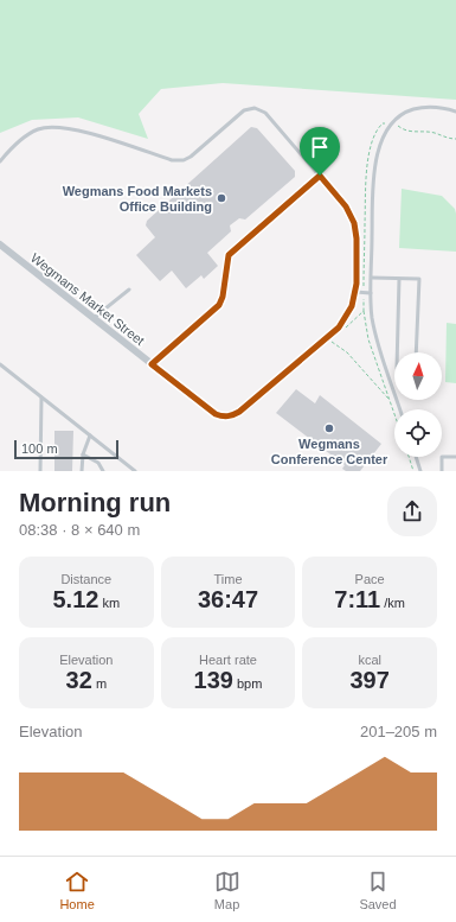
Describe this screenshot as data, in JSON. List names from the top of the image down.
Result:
{
  "streets": {
    "street": ["Wegmans Market Street"]
  },
  "places": ["Wegmans Food Markets Office Building", "Wegmans Conference Center"],
  "scale_bar": "100 m",
  "north": "top",
  "page": {
    "scale": "100 m",
    "heading": ["Morning run", "08:38 · 8 × 640 m"],
    "stats": [
      ["Distance", "5.12 km"],
      ["Time", "36:47"],
      ["Pace", "7:11 /km"],
      ["Elevation", "32 m"],
      ["Heart rate", "139 bpm"],
      ["kcal", "397"]
    ],
    "chart": ["Elevation", "201–205 m"],
    "tabs": ["Home", "Map", "Saved"]
  }
}
